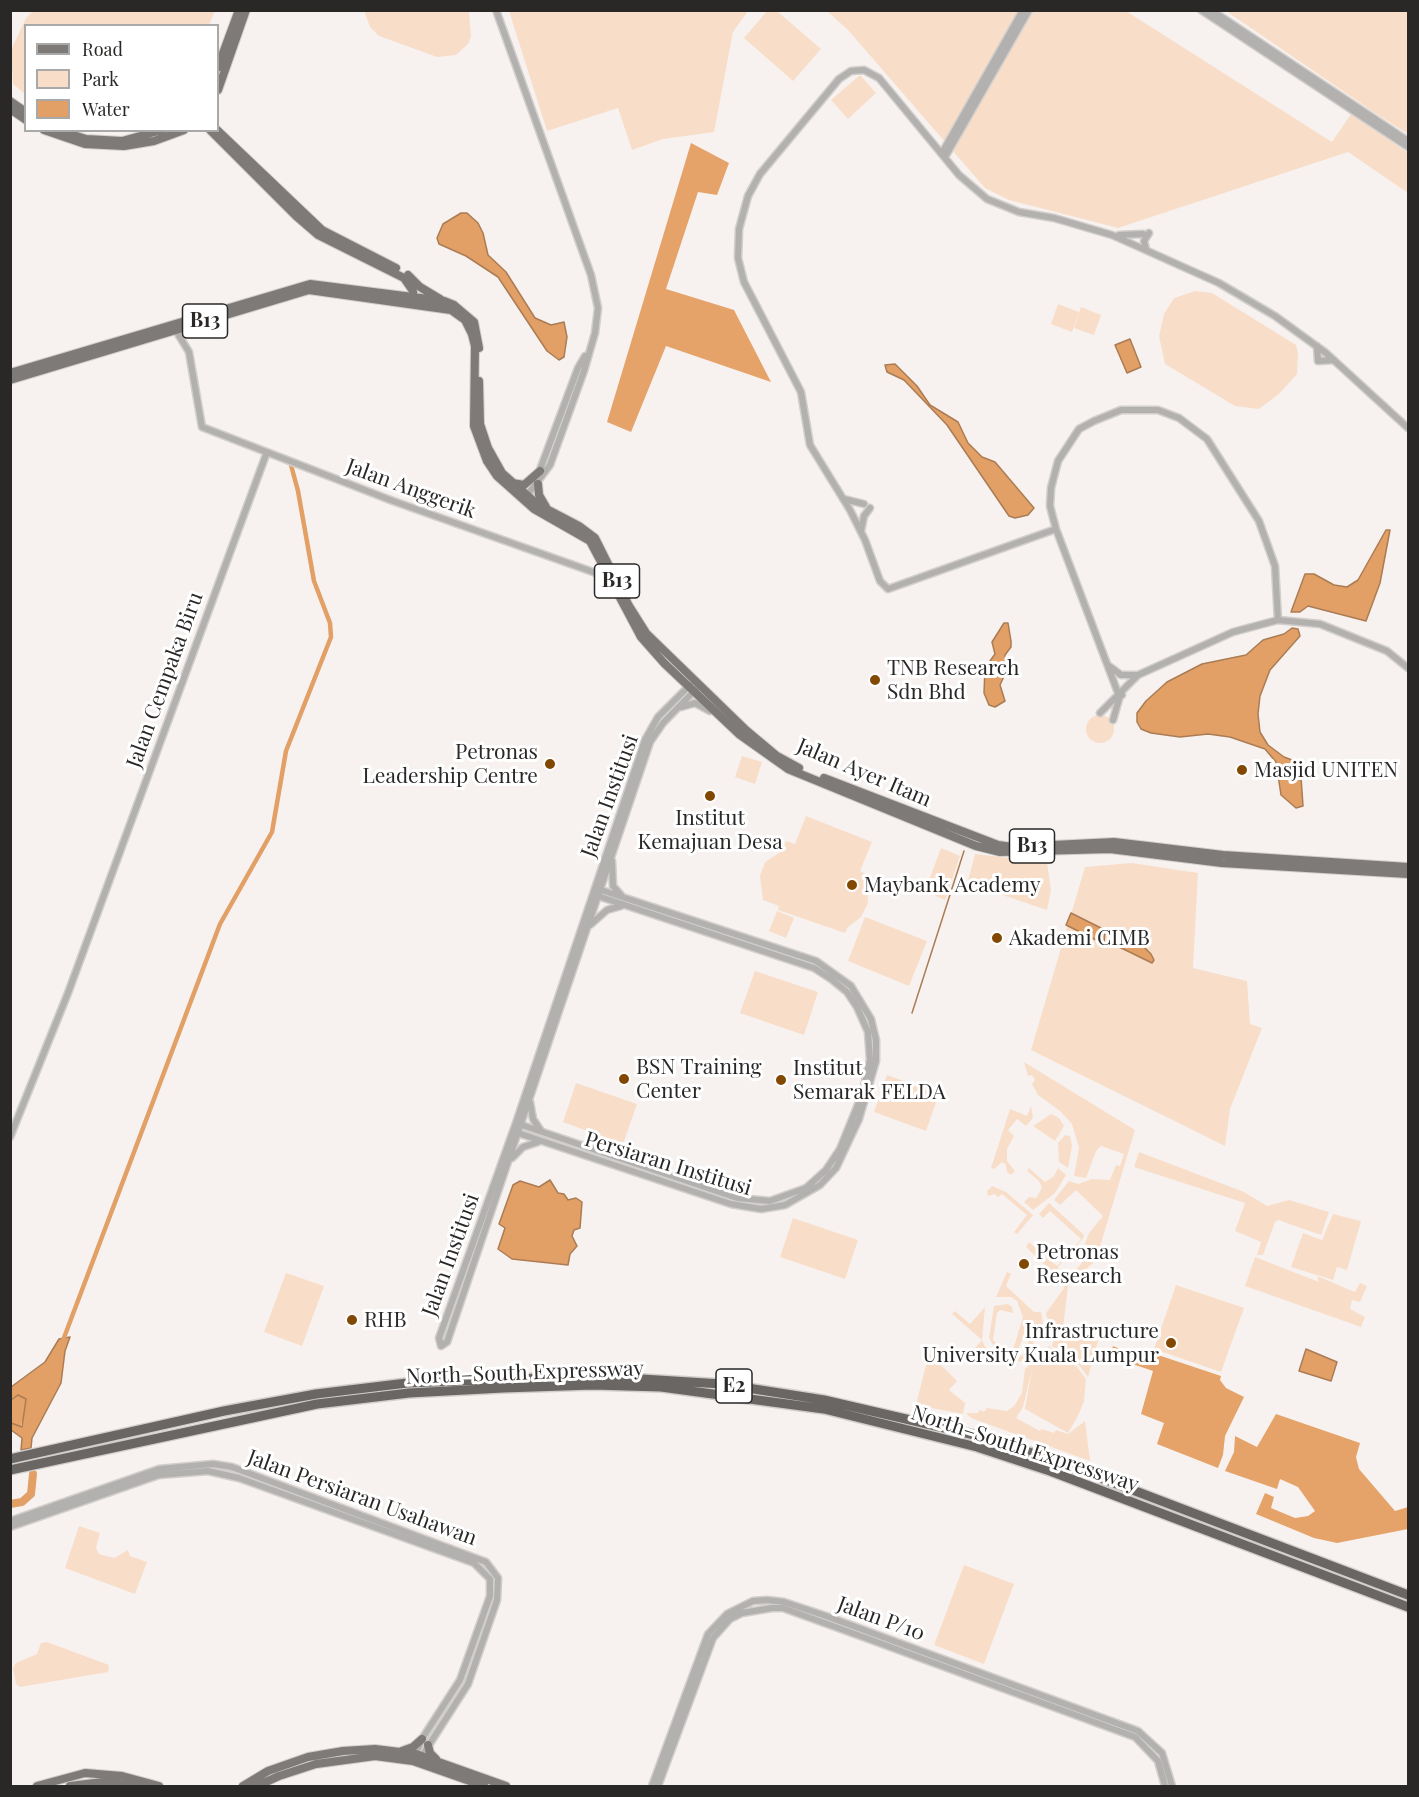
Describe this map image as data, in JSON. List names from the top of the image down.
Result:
{
  "streets": {
    "highway": ["North–South Expressway", "E2"],
    "main road": ["B13", "Jalan Ayer Itam"],
    "street": [
      "Jalan Anggerik",
      "Jalan Cempaka Biru",
      "Jalan Institusi",
      "Persiaran Institusi",
      "Jalan Persiaran Usahawan",
      "Jalan P/10"
    ]
  },
  "crossings": [
    ["B13", "Jalan Ayer Itam"],
    ["Jalan Anggerik", "Jalan Cempaka Biru"],
    ["Jalan Anggerik", "Jalan Ayer Itam"],
    ["Jalan Ayer Itam", "Jalan Institusi"],
    ["Jalan Institusi", "Persiaran Institusi"]
  ],
  "places": [
    "TNB Research Sdn Bhd",
    "Petronas Leadership Centre",
    "Masjid UNITEN",
    "Institut Kemajuan Desa",
    "Maybank Academy",
    "Akademi CIMB",
    "BSN Training Center",
    "Institut Semarak FELDA",
    "Petronas Research",
    "RHB",
    "Infrastructure University Kuala Lumpur"
  ],
  "legend": ["Road", "Park", "Water"]
}
